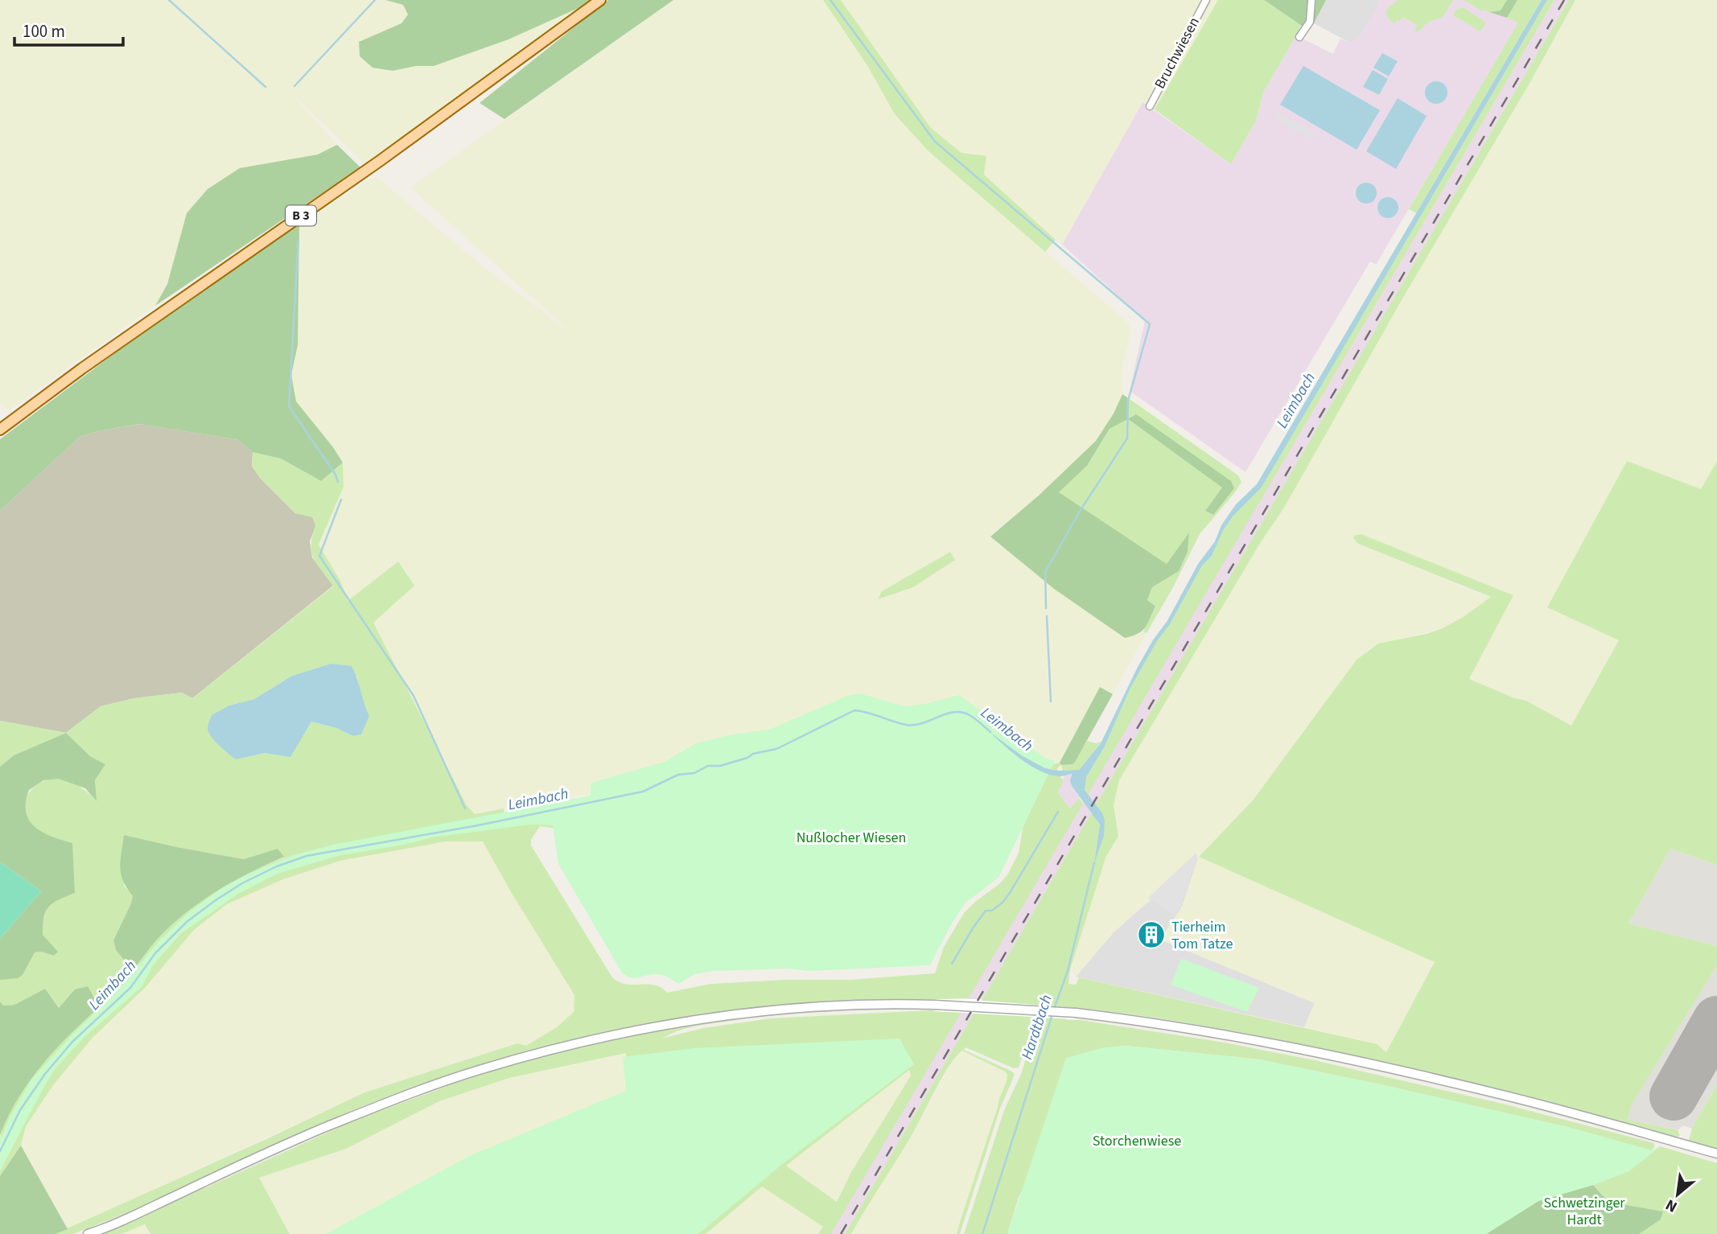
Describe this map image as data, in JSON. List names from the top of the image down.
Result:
{
  "streets": {
    "main road": ["B 3"],
    "street": ["Bruchwiesen"]
  },
  "water": ["Leimbach", "Hardtbach"],
  "parks": ["Nußlocher Wiesen", "Storchenwiese", "Schwetzinger Hardt"],
  "places": {
    "building": ["Tierheim Tom Tatze"]
  },
  "scale_bar": "100 m",
  "north": "bottom left"
}
